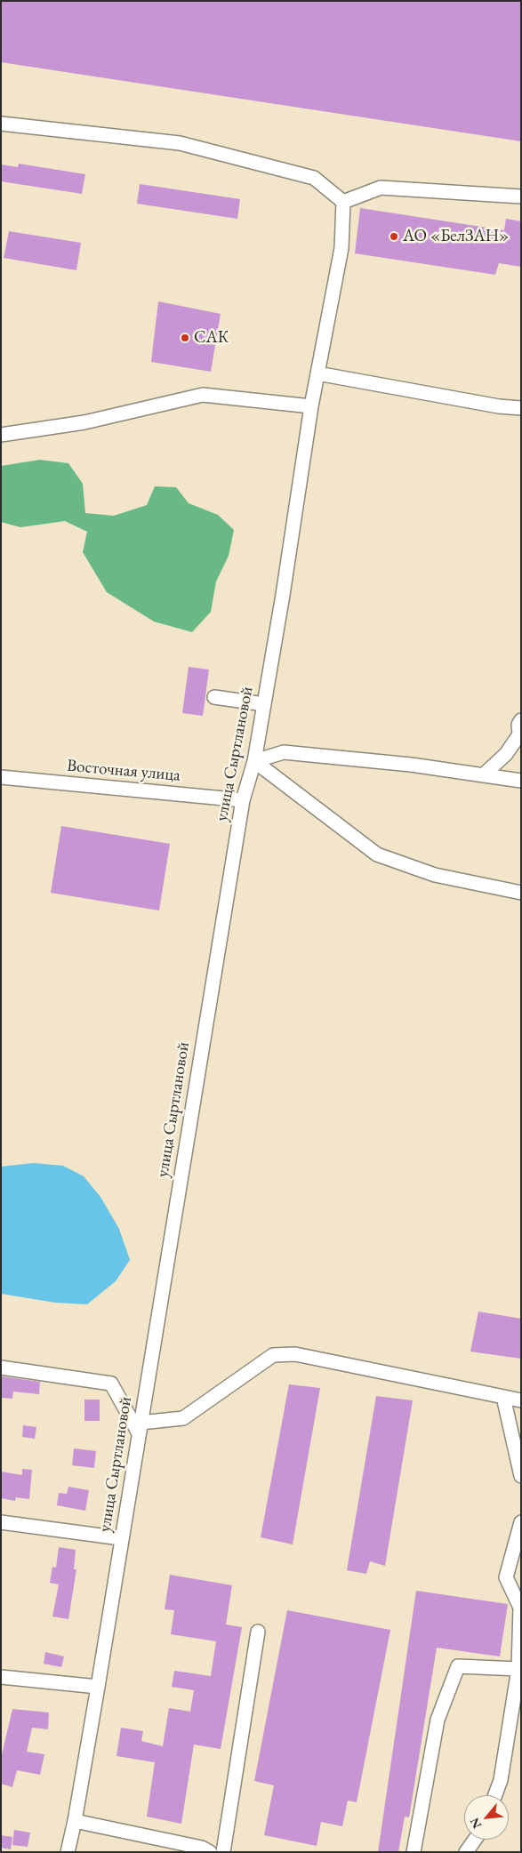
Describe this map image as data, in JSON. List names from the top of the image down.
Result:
{
  "streets": {
    "street": ["улица Сыртлановой", "Восточная улица"]
  },
  "crossings": [
    ["улица Сыртлановой", "Восточная улица"]
  ],
  "places": ["АО «БелЗАН»", "САК"],
  "north": "bottom left"
}
